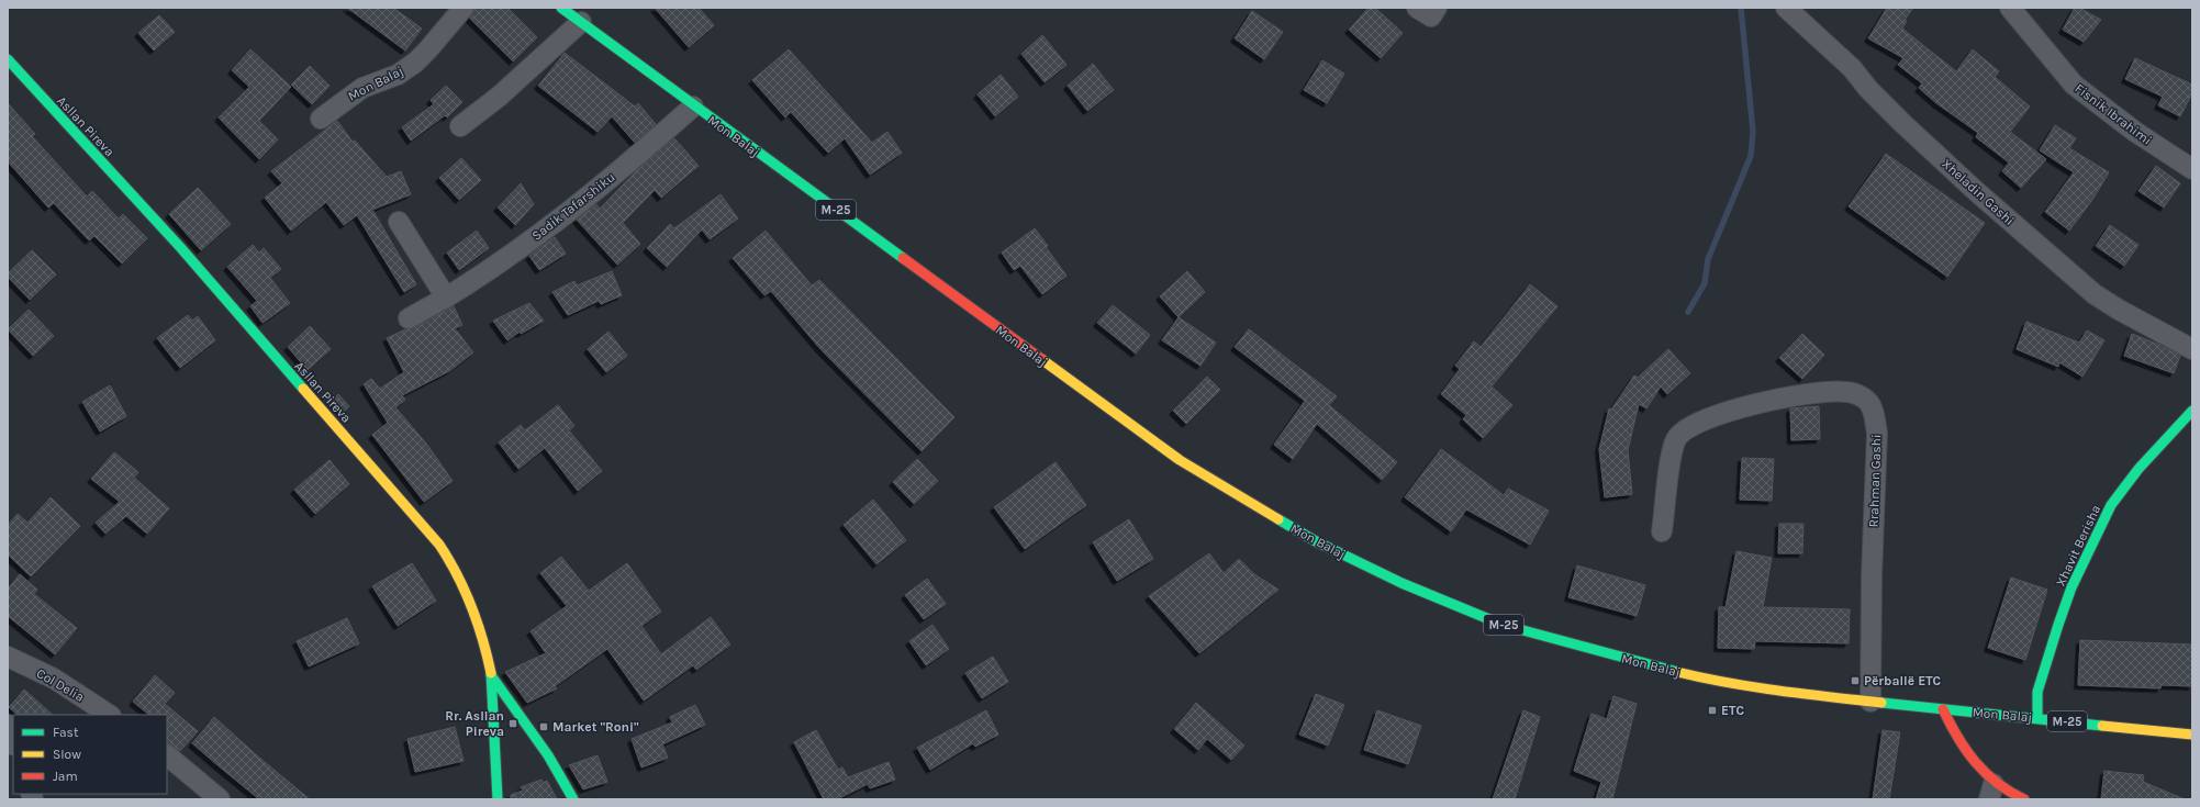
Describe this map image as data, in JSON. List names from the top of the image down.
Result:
{
  "streets": {
    "main road": [
      "Mon Balaj",
      "Asllan Pireva",
      "M-25",
      "Xhavit Berisha"
    ],
    "street": [
      "Fisnik Ibrahimi",
      "Xheladin Gashi",
      "Sadik Tafarshiku",
      "Rrahman Gashi",
      "Col Delia"
    ]
  },
  "crossings": [
    ["Mon Balaj", "Sadik Tafarshiku"],
    ["Mon Balaj", "Rrahman Gashi"],
    ["Mon Balaj", "Xhavit Berisha"]
  ],
  "places": {
    "transit": [
      "Përballë ETC",
      "ETC",
      "Rr. Asllan Pireva",
      "Market \"Roni\""
    ]
  },
  "legend": ["Fast", "Slow", "Jam"]
}
